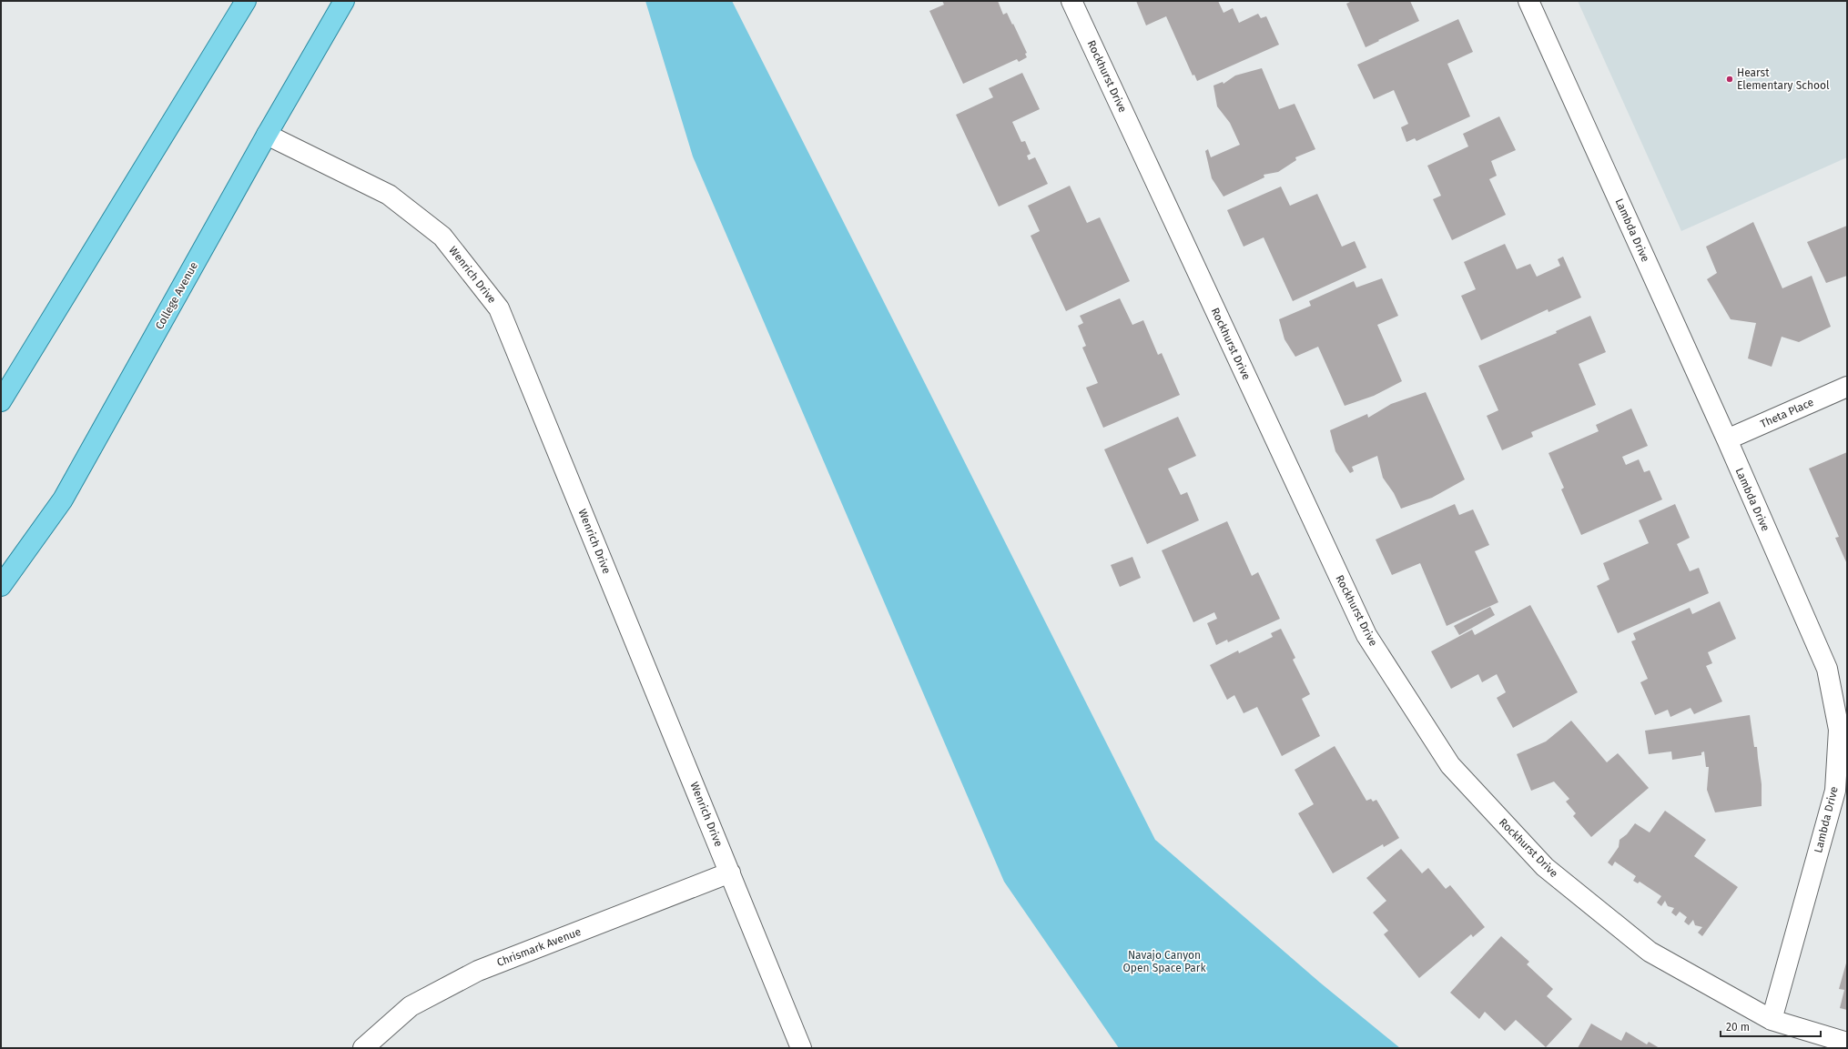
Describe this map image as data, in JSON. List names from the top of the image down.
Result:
{
  "streets": {
    "main road": ["College Avenue"],
    "street": [
      "Rockhurst Drive",
      "Lambda Drive",
      "Wenrich Drive",
      "Theta Place",
      "Chrismark Avenue"
    ]
  },
  "crossings": [
    ["Rockhurst Drive", "Lambda Drive"],
    ["Lambda Drive", "Theta Place"],
    ["Wenrich Drive", "College Avenue"],
    ["Wenrich Drive", "Chrismark Avenue"]
  ],
  "parks": ["Navajo Canyon Open Space Park"],
  "places": ["Hearst Elementary School"],
  "scale_bar": "20 m"
}
